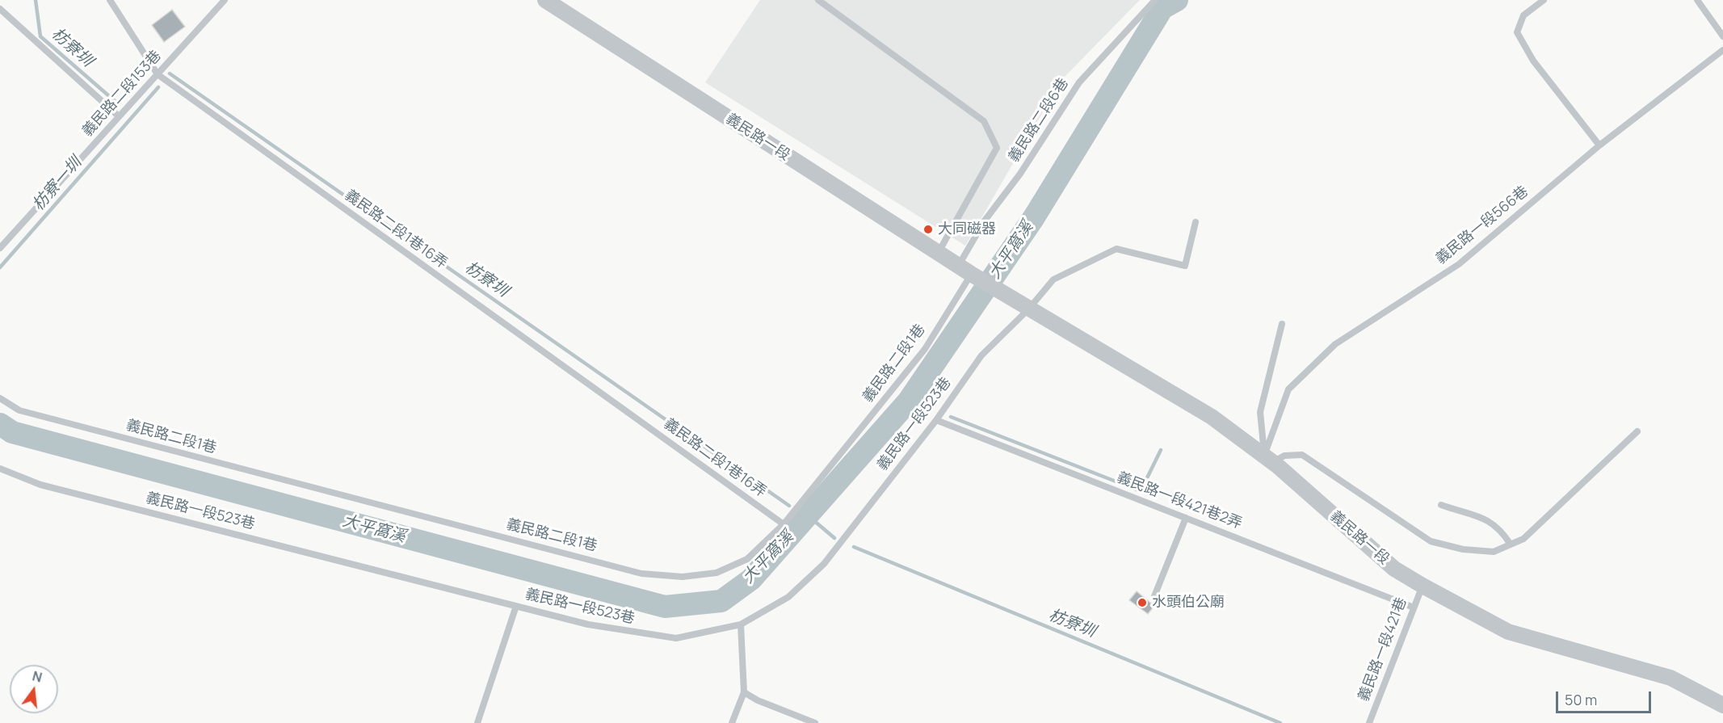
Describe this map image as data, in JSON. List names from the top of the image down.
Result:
{
  "streets": {
    "street": ["義民路一段"],
    "lane": [
      "義民路二段153巷",
      "義民路二段6巷",
      "義民路一段566巷",
      "義民路二段1巷16弄",
      "義民路二段1巷",
      "義民路一段523巷",
      "義民路一段421巷2弄",
      "義民路一段421巷"
    ]
  },
  "crossings": [
    ["義民路二段153巷", "義民路二段1巷16弄"],
    ["義民路二段6巷", "義民路一段"],
    ["義民路二段6巷", "義民路二段1巷"],
    ["義民路一段", "義民路一段566巷"],
    ["義民路一段", "義民路二段1巷"],
    ["義民路一段", "義民路一段523巷"],
    ["義民路一段", "義民路一段421巷"],
    ["義民路二段1巷16弄", "義民路二段1巷"],
    ["義民路一段523巷", "義民路一段421巷2弄"],
    ["義民路一段421巷2弄", "義民路一段421巷"]
  ],
  "water": ["枋寮圳", "枋寮一圳", "大平窩溪"],
  "places": ["大同磁器", "水頭伯公廟"],
  "scale_bar": "50 m",
  "north": "top"
}
